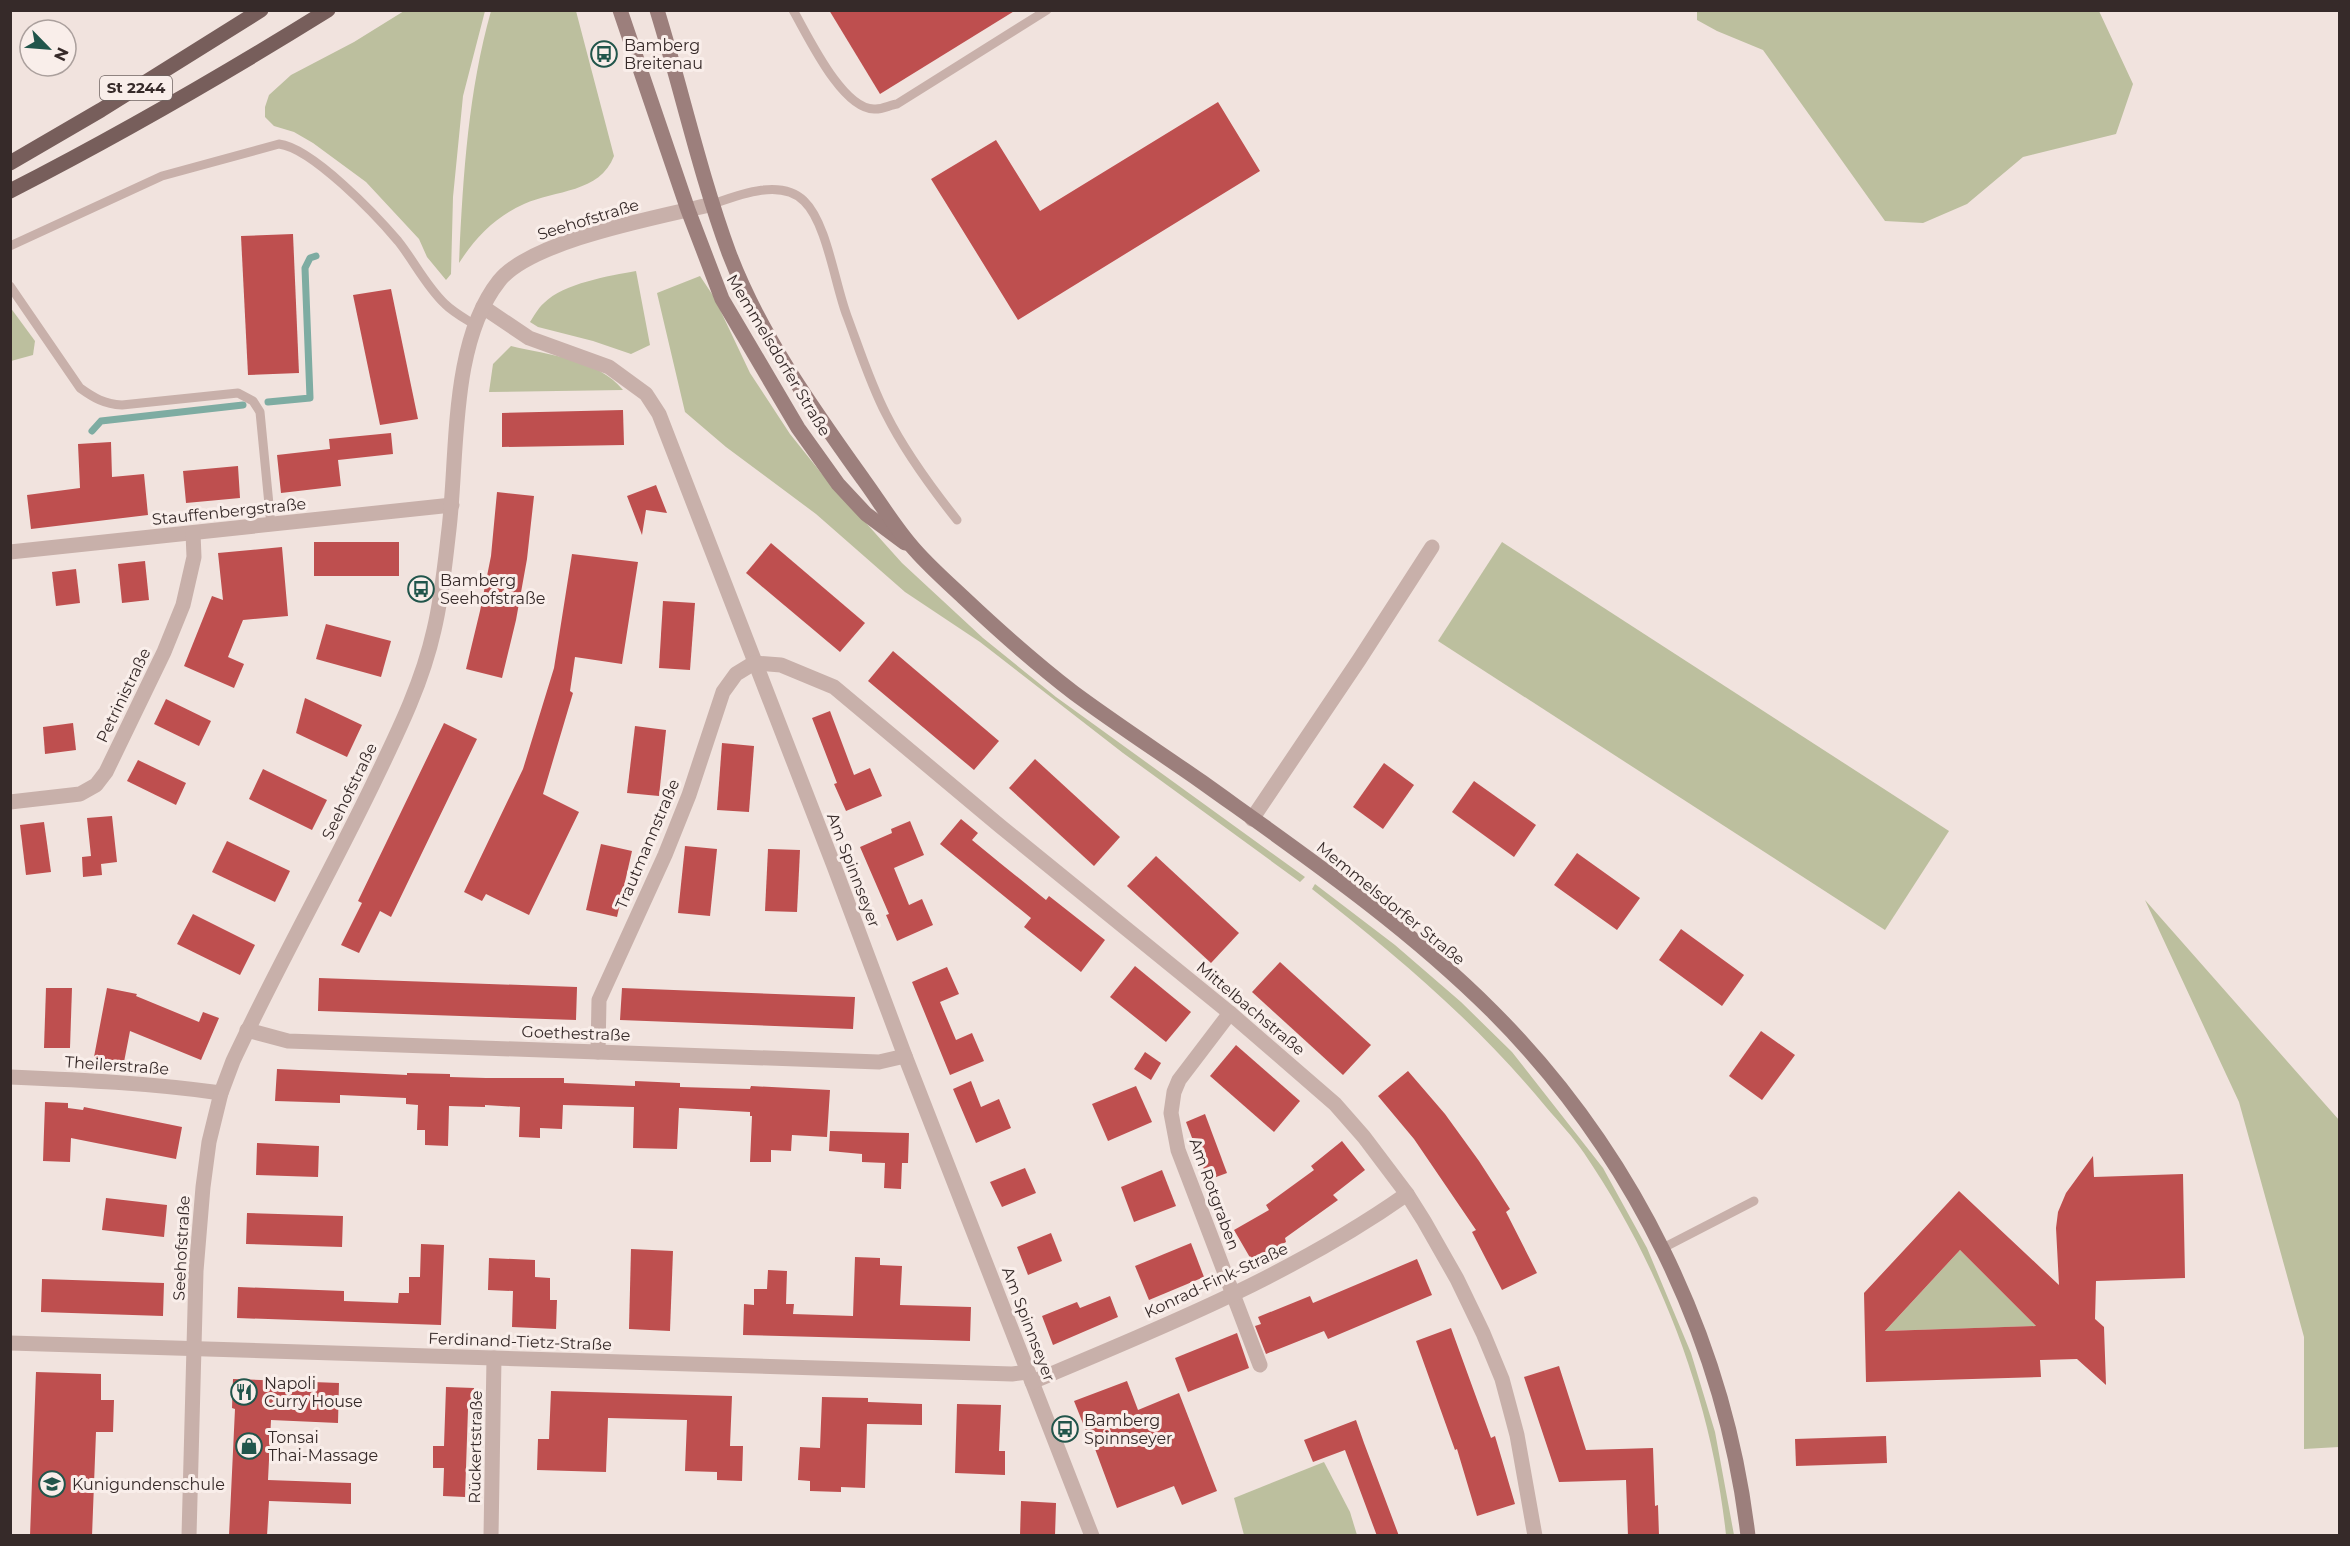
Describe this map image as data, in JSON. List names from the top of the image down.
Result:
{
  "streets": {
    "main road": ["St 2244", "Memmelsdorfer Straße"],
    "street": [
      "Seehofstraße",
      "Stauffenbergstraße",
      "Petrinistraße",
      "Trautmannstraße",
      "Am Spinnseyer",
      "Mittelbachstraße",
      "Goethestraße",
      "Theilerstraße",
      "Am Rotgraben",
      "Konrad-Fink-Straße",
      "Ferdinand-Tietz-Straße",
      "Rückertstraße"
    ]
  },
  "crossings": [
    ["Seehofstraße", "Memmelsdorfer Straße"],
    ["Seehofstraße", "Stauffenbergstraße"],
    ["Seehofstraße", "Am Spinnseyer"],
    ["Seehofstraße", "Goethestraße"],
    ["Seehofstraße", "Theilerstraße"],
    ["Seehofstraße", "Ferdinand-Tietz-Straße"],
    ["Stauffenbergstraße", "Petrinistraße"],
    ["Trautmannstraße", "Am Spinnseyer"],
    ["Trautmannstraße", "Mittelbachstraße"],
    ["Trautmannstraße", "Goethestraße"],
    ["Am Spinnseyer", "Mittelbachstraße"],
    ["Am Spinnseyer", "Goethestraße"],
    ["Am Spinnseyer", "Konrad-Fink-Straße"],
    ["Am Spinnseyer", "Ferdinand-Tietz-Straße"],
    ["Mittelbachstraße", "Am Rotgraben"],
    ["Mittelbachstraße", "Konrad-Fink-Straße"],
    ["Am Rotgraben", "Konrad-Fink-Straße"],
    ["Konrad-Fink-Straße", "Ferdinand-Tietz-Straße"],
    ["Ferdinand-Tietz-Straße", "Rückertstraße"]
  ],
  "places": {
    "bus stop": ["Bamberg Breitenau", "Bamberg Seehofstraße", "Bamberg Spinnseyer"],
    "restaurant": ["Napoli Curry House"],
    "shop": ["Tonsai Thai-Massage"],
    "school or university": ["Kunigundenschule"]
  },
  "north": "bottom right"
}
